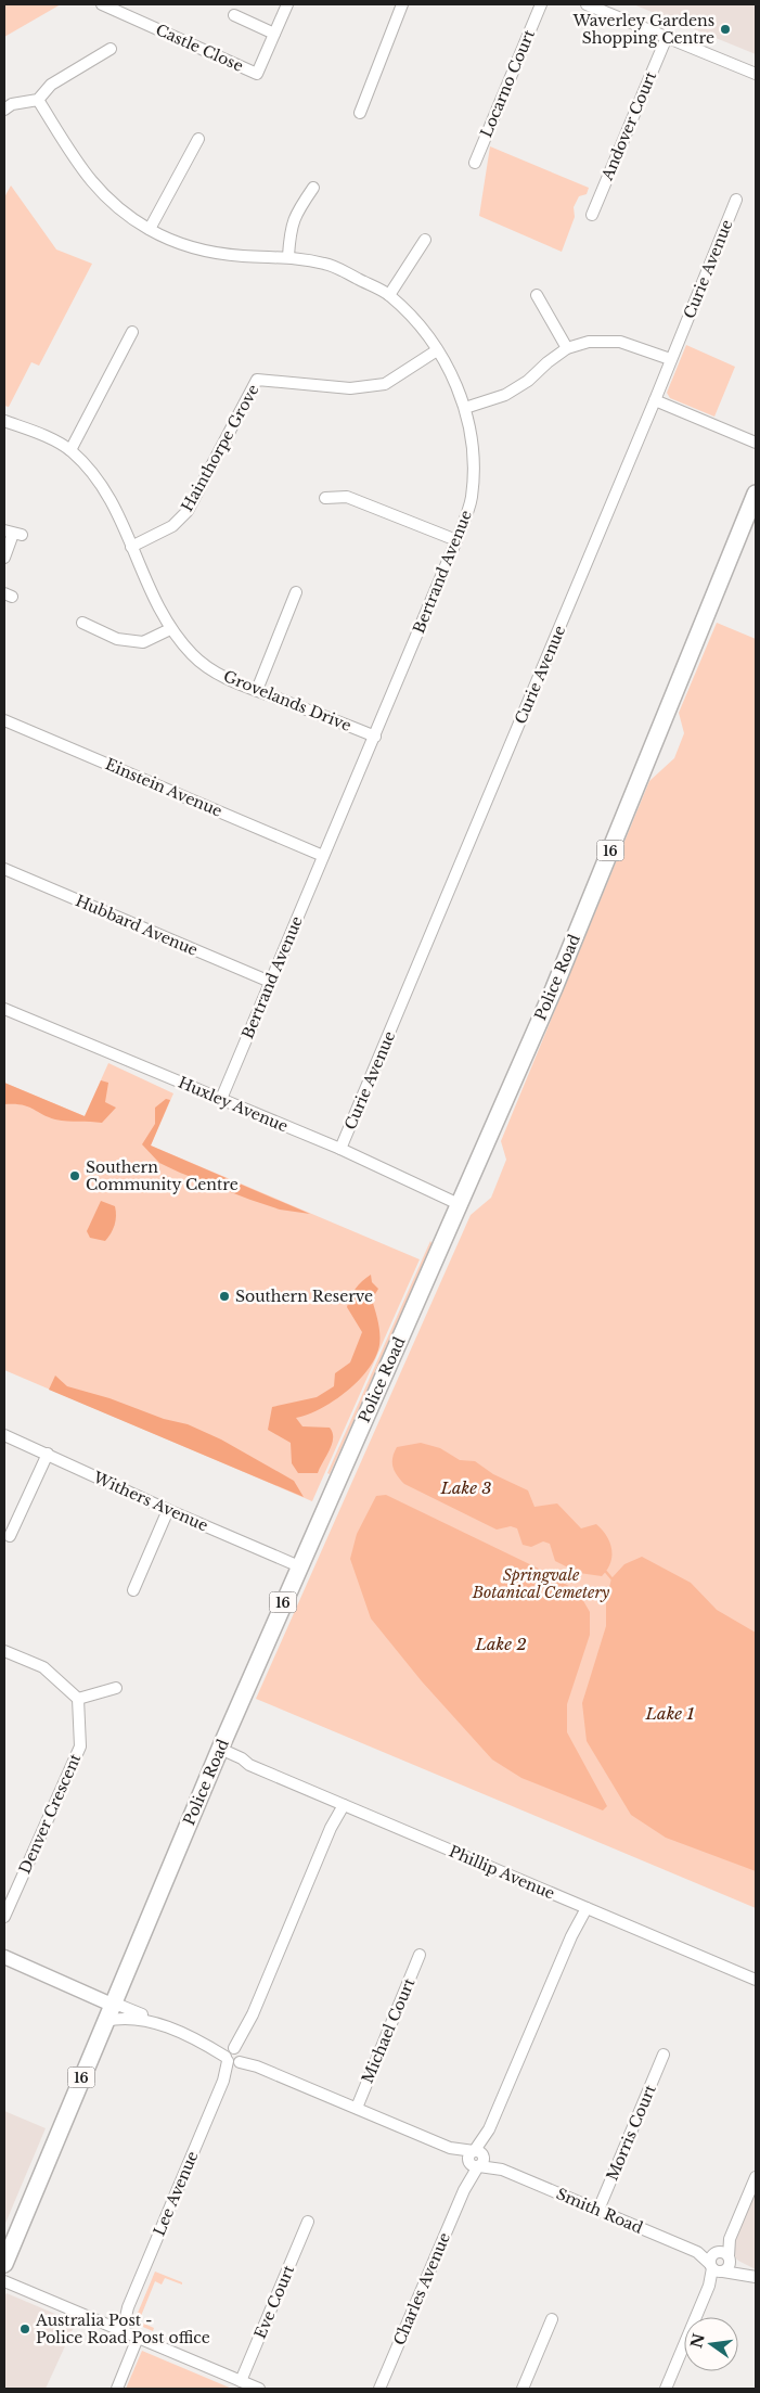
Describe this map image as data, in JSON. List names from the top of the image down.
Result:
{
  "streets": {
    "main road": ["16", "Police Road"],
    "street": [
      "Castle Close",
      "Locarno Court",
      "Andover Court",
      "Curie Avenue",
      "Hainthorpe Grove",
      "Bertrand Avenue",
      "Grovelands Drive",
      "Einstein Avenue",
      "Hubbard Avenue",
      "Huxley Avenue",
      "Withers Avenue",
      "Denver Crescent",
      "Phillip Avenue",
      "Michael Court",
      "Morris Court",
      "Lee Avenue",
      "Smith Road",
      "Charles Avenue",
      "Eve Court"
    ]
  },
  "crossings": [
    ["Curie Avenue", "Huxley Avenue"],
    ["Hainthorpe Grove", "Bertrand Avenue"],
    ["Hainthorpe Grove", "Grovelands Drive"],
    ["Bertrand Avenue", "Grovelands Drive"],
    ["Bertrand Avenue", "Einstein Avenue"],
    ["Bertrand Avenue", "Hubbard Avenue"],
    ["Bertrand Avenue", "Huxley Avenue"],
    ["Police Road", "Huxley Avenue"],
    ["Police Road", "Withers Avenue"],
    ["Police Road", "Phillip Avenue"],
    ["Phillip Avenue", "Lee Avenue"],
    ["Phillip Avenue", "Charles Avenue"],
    ["Morris Court", "Smith Road"],
    ["Smith Road", "Charles Avenue"]
  ],
  "water": ["Lake 3", "Lake 2", "Lake 1"],
  "parks": ["Springvale Botanical Cemetery"],
  "places": [
    "Waverley Gardens Shopping Centre",
    "Southern Community Centre",
    "Southern Reserve",
    "Australia Post - Police Road Post office"
  ],
  "north": "left"
}
